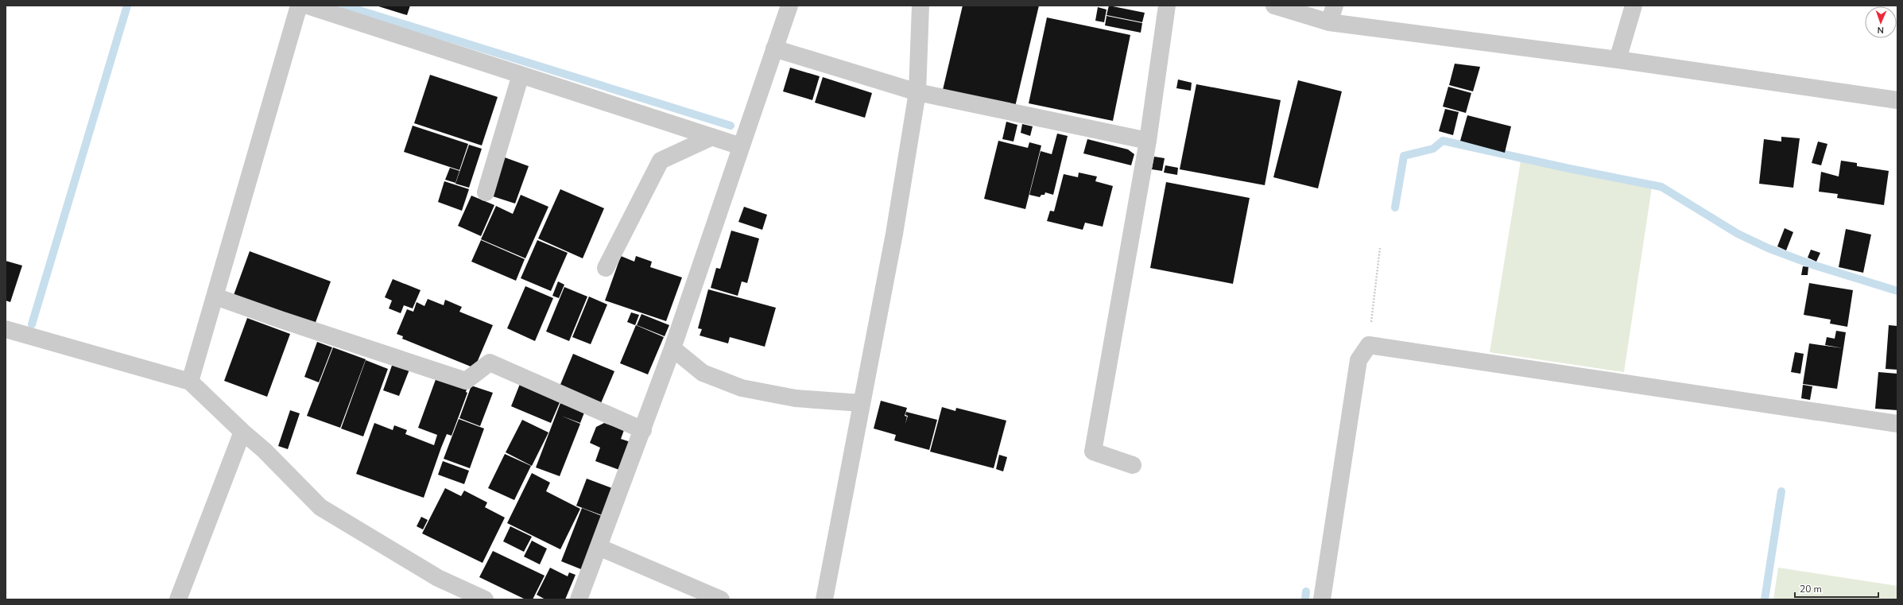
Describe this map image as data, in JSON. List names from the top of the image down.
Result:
{
  "scale_bar": "20 m",
  "north": "bottom"
}
